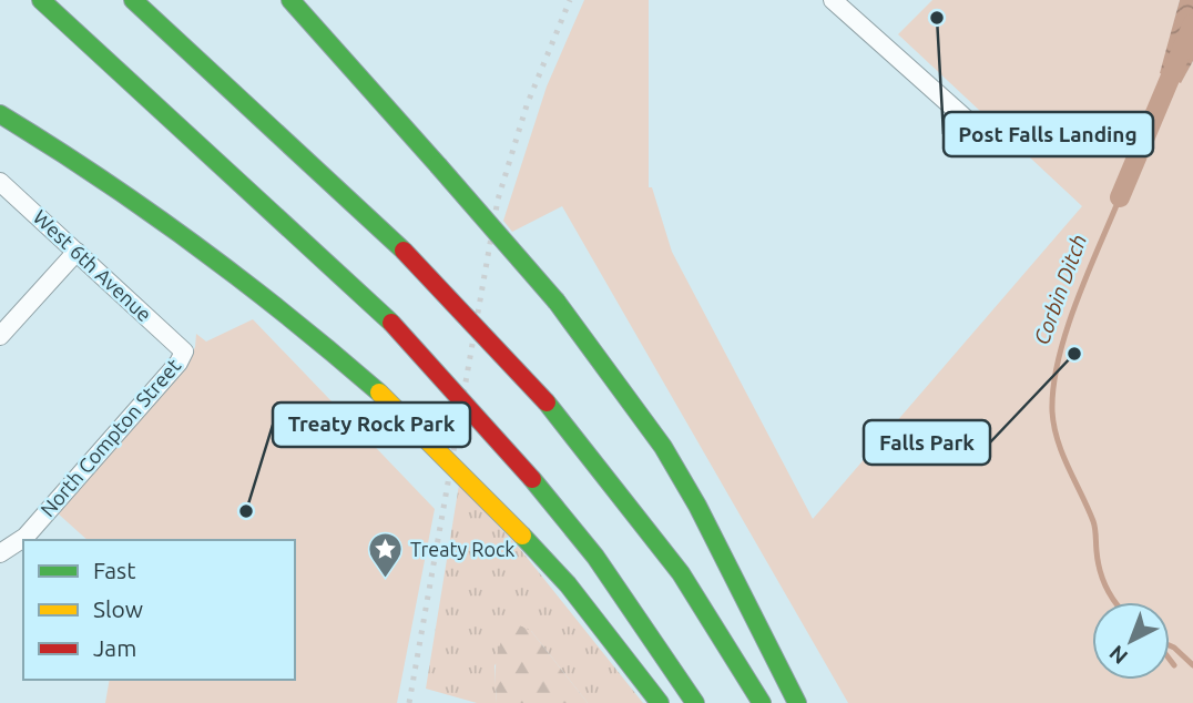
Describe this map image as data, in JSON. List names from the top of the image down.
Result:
{
  "streets": {
    "street": ["West 6th Avenue", "North Compton Street"]
  },
  "crossings": [
    ["West 6th Avenue", "North Compton Street"]
  ],
  "water": ["Corbin Ditch"],
  "places": {
    "other": ["Post Falls Landing", "Falls Park", "Treaty Rock Park"],
    "place": ["Treaty Rock"]
  },
  "legend": ["Fast", "Slow", "Jam"],
  "north": "bottom left"
}
